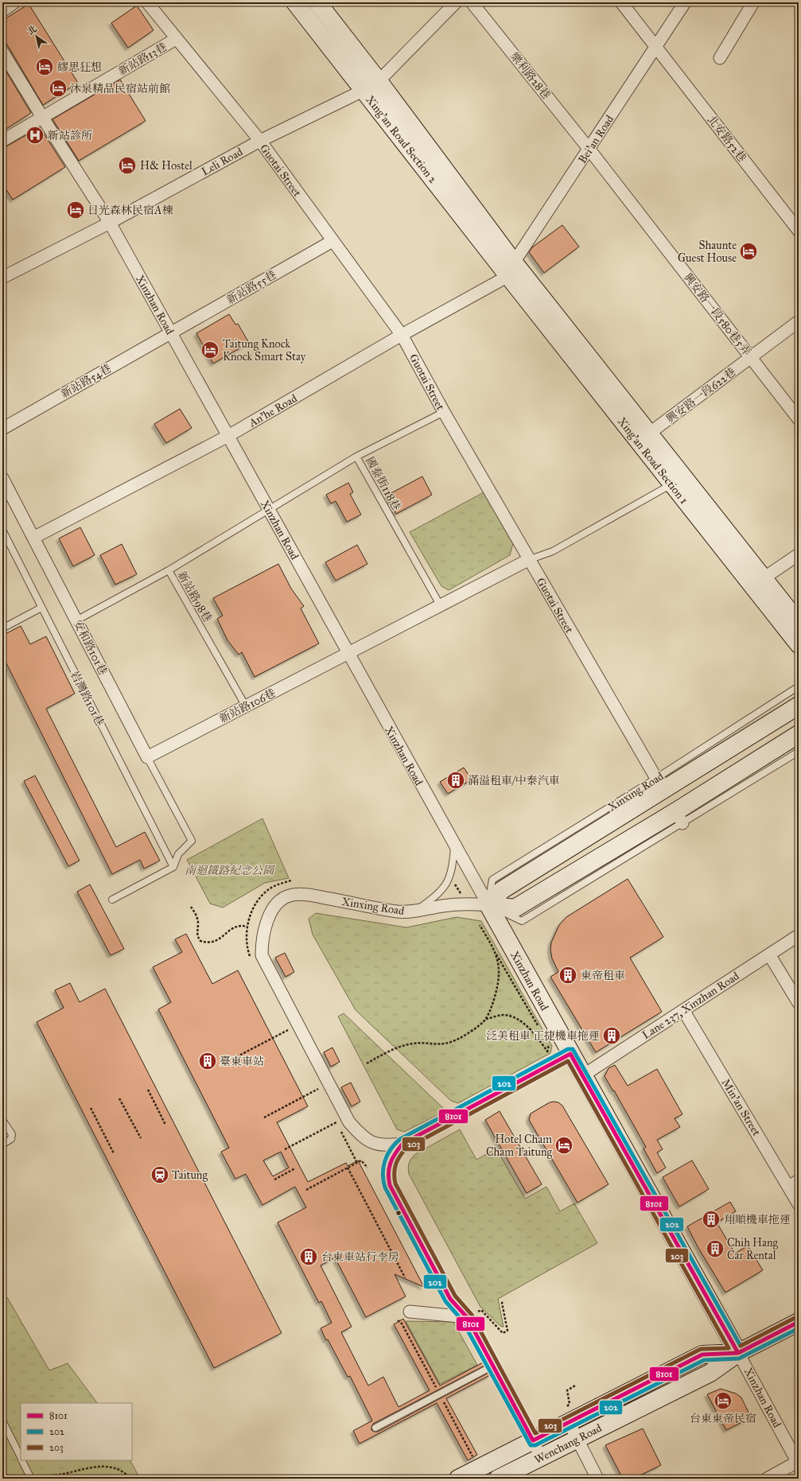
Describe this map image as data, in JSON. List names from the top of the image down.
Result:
{
  "streets": {
    "street": [
      "新站路13巷",
      "樂利路28巷",
      "北安路52巷",
      "Xing’an Road Section 2",
      "Bei'an Road",
      "Leli Road",
      "Guotai Street",
      "新站路55巷",
      "Xinzhan Road",
      "興安路一段580巷5弄",
      "新站路54巷",
      "興安路一段622巷",
      "An'he Road",
      "Xing’an Road Section 1",
      "安和路101巷",
      "新站路106巷",
      "Xinxing Road",
      "Lane 237, Xinzhan Road",
      "Min'an Street",
      "Wenchang Road"
    ],
    "lane": ["國泰街118巷", "新站路98巷", "岩灣路101巷"]
  },
  "crossings": [
    ["新站路13巷", "Guotai Street"],
    ["新站路13巷", "Xinzhan Road"],
    ["樂利路28巷", "Bei'an Road"],
    ["樂利路28巷", "興安路一段580巷5弄"],
    ["北安路52巷", "Bei'an Road"],
    ["Xing’an Road Section 2", "Bei'an Road"],
    ["Xing’an Road Section 2", "Leli Road"],
    ["Xing’an Road Section 2", "An'he Road"],
    ["Xing’an Road Section 2", "Xing’an Road Section 1"],
    ["Bei'an Road", "興安路一段580巷5弄"],
    ["Bei'an Road", "An'he Road"],
    ["Bei'an Road", "Xing’an Road Section 1"],
    ["Leli Road", "Guotai Street"],
    ["Leli Road", "Xinzhan Road"],
    ["Guotai Street", "新站路55巷"],
    ["Guotai Street", "An'he Road"],
    ["Guotai Street", "國泰街118巷"],
    ["Guotai Street", "新站路106巷"],
    ["Guotai Street", "Xinxing Road"],
    ["新站路55巷", "Xinzhan Road"],
    ["新站路55巷", "新站路54巷"],
    ["Xinzhan Road", "新站路54巷"],
    ["Xinzhan Road", "An'he Road"],
    ["Xinzhan Road", "新站路106巷"],
    ["Xinzhan Road", "Xinxing Road"],
    ["Xinzhan Road", "Lane 237, Xinzhan Road"],
    ["Xinzhan Road", "Wenchang Road"],
    ["興安路一段580巷5弄", "興安路一段622巷"],
    ["興安路一段622巷", "Xing’an Road Section 1"],
    ["An'he Road", "Xing’an Road Section 1"],
    ["An'he Road", "安和路101巷"],
    ["國泰街118巷", "新站路106巷"],
    ["新站路98巷", "安和路101巷"],
    ["新站路98巷", "新站路106巷"],
    ["安和路101巷", "新站路106巷"],
    ["Lane 237, Xinzhan Road", "Min'an Street"]
  ],
  "parks": ["南迴鐵路紀念公園"],
  "places": {
    "hotel": [
      "繆思狂想",
      "沐泉精品民宿站前館",
      "H& Hostel",
      "日光森林民宿A棟",
      "Shaunte Guest House",
      "Taitung Knock Knock Smart Stay",
      "Hotel Cham Cham Taitung",
      "台東東帝民宿"
    ],
    "hospital": ["新站診所"],
    "building": [
      "滿溢租車/中泰汽車",
      "東帝租車",
      "泛美租車 正捷機車拖運",
      "臺東車站",
      "翔順機車拖運",
      "Chih Hang Car Rental",
      "台東車站行李房"
    ],
    "station": ["Taitung"]
  },
  "lines": ["transit line 202", "transit line 8101", "transit line 203"],
  "legend": ["8101", "202", "203"],
  "north": "top left"
}
